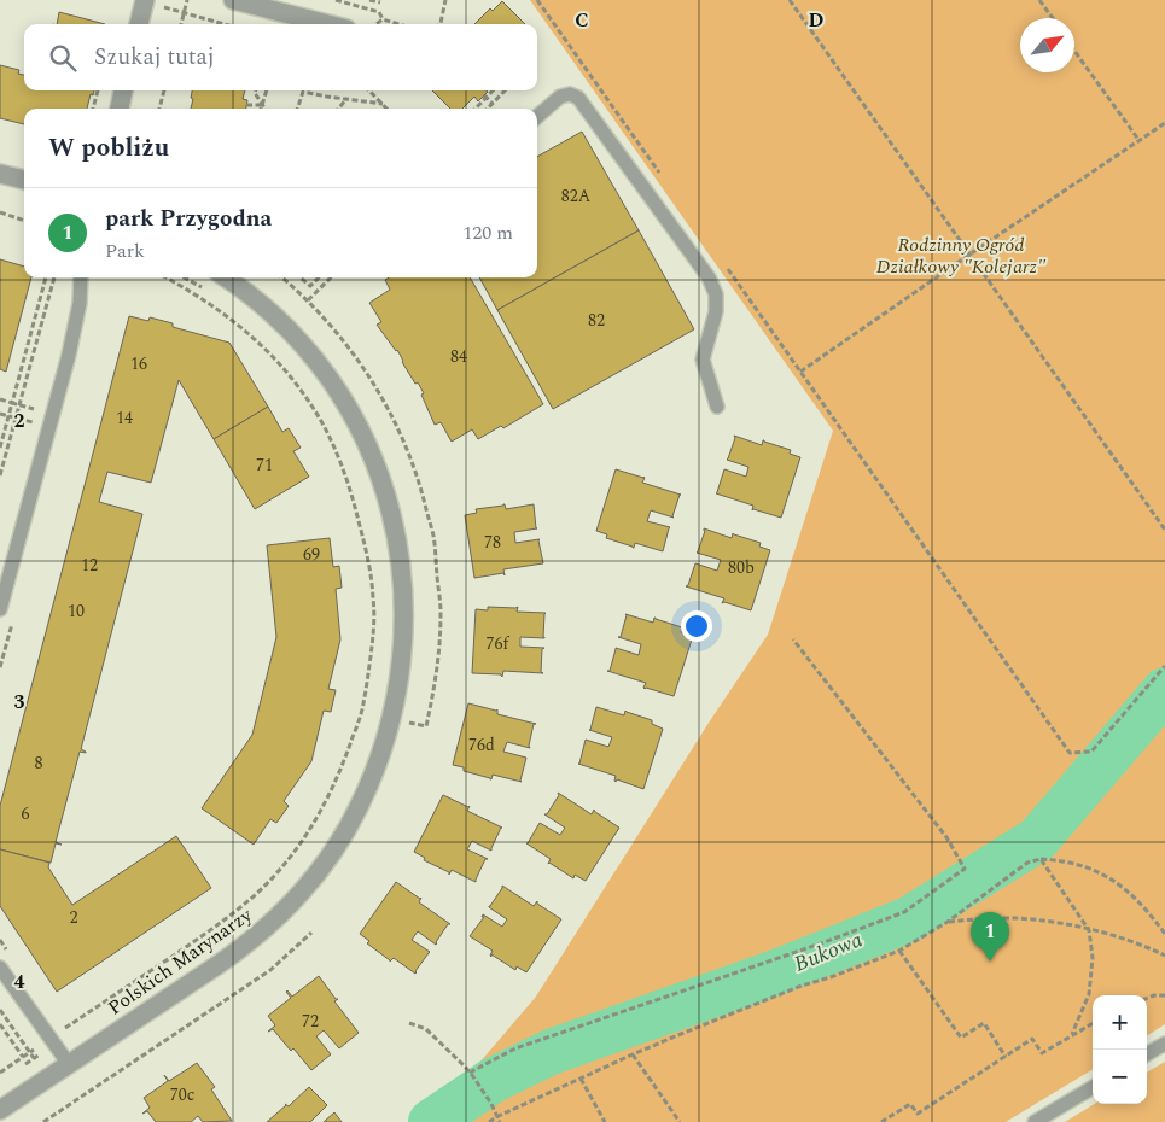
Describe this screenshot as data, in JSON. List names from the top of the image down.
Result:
{
  "streets": {
    "street": ["Polskich Marynarzy"]
  },
  "water": ["Bukowa"],
  "parks": ["Rodzinny Ogród Działkowy \"Kolejarz\""],
  "house_numbers": [
    "82A",
    "82",
    "84",
    "16",
    "14",
    "71",
    "78",
    "69",
    "12",
    "80b",
    "10",
    "76f",
    "76d",
    "8",
    "6",
    "2",
    "72",
    "70c"
  ],
  "north": "top right",
  "page": {
    "search": "Szukaj tutaj",
    "heading": "W pobliżu",
    "list": [
      {
        "mark": "1",
        "name": "park Przygodna",
        "note": "Park",
        "value": "120 m"
      }
    ],
    "pins": "1",
    "map_buttons": ["+", "−"]
  },
  "grid": {
    "columns": ["C", "D"],
    "rows": ["2", "3", "4"]
  }
}
